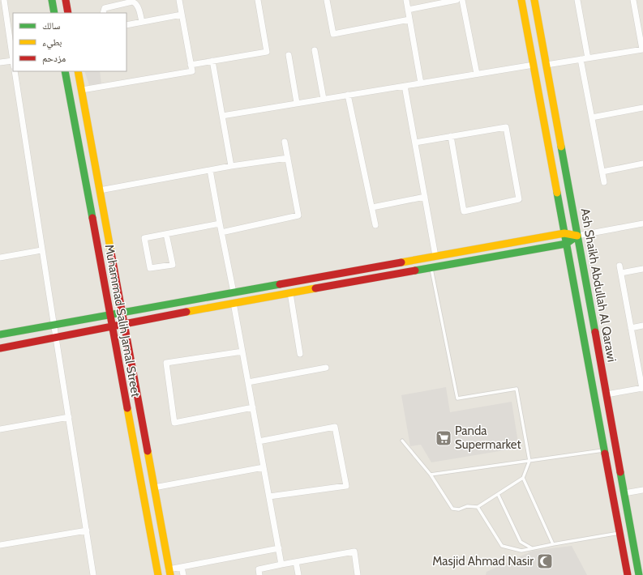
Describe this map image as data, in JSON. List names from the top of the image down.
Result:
{
  "streets": {
    "street": ["Ash Shaikh Abdullah Al Qarawi", "Muhammad Salih Jamal Street"]
  },
  "places": {
    "supermarket": ["Panda Supermarket"],
    "mosque": ["Masjid Ahmad Nasir"]
  },
  "legend": ["سالك", "بطيء", "مزدحم"]
}
